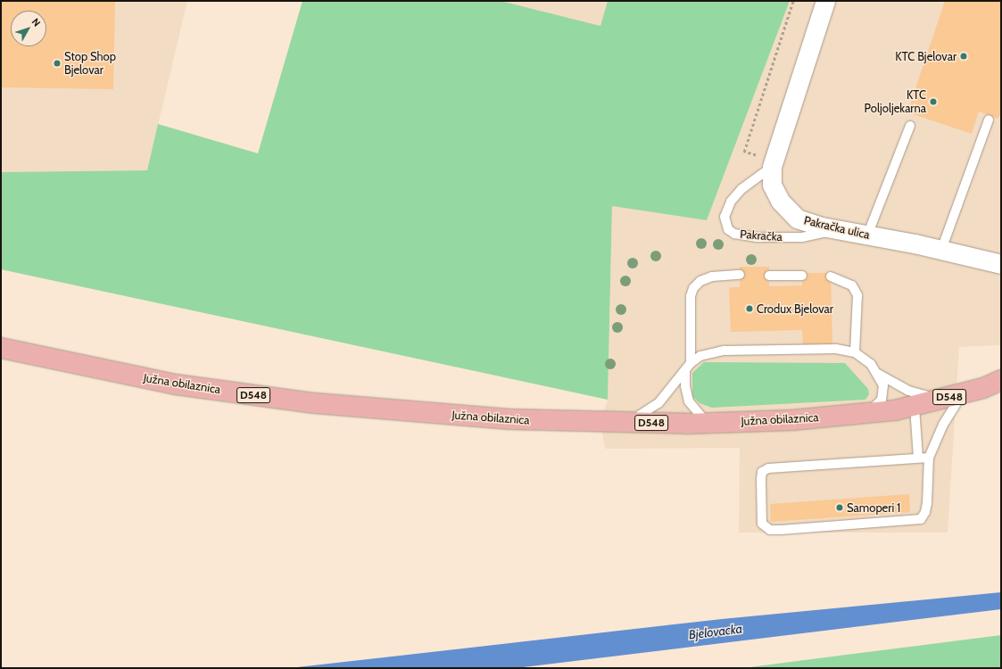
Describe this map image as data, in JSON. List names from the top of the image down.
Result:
{
  "streets": {
    "main road": ["Južna obilaznica", "D548"],
    "street": ["Pakračka ulica"],
    "lane": ["Pakračka"]
  },
  "crossings": [
    ["Pakračka ulica", "Pakračka"]
  ],
  "water": ["Bjelovacka"],
  "places": [
    "KTC Bjelovar",
    "Stop Shop Bjelovar",
    "KTC Poljoljekarna",
    "Crodux Bjelovar",
    "Samoperi 1"
  ],
  "north": "top right"
}
